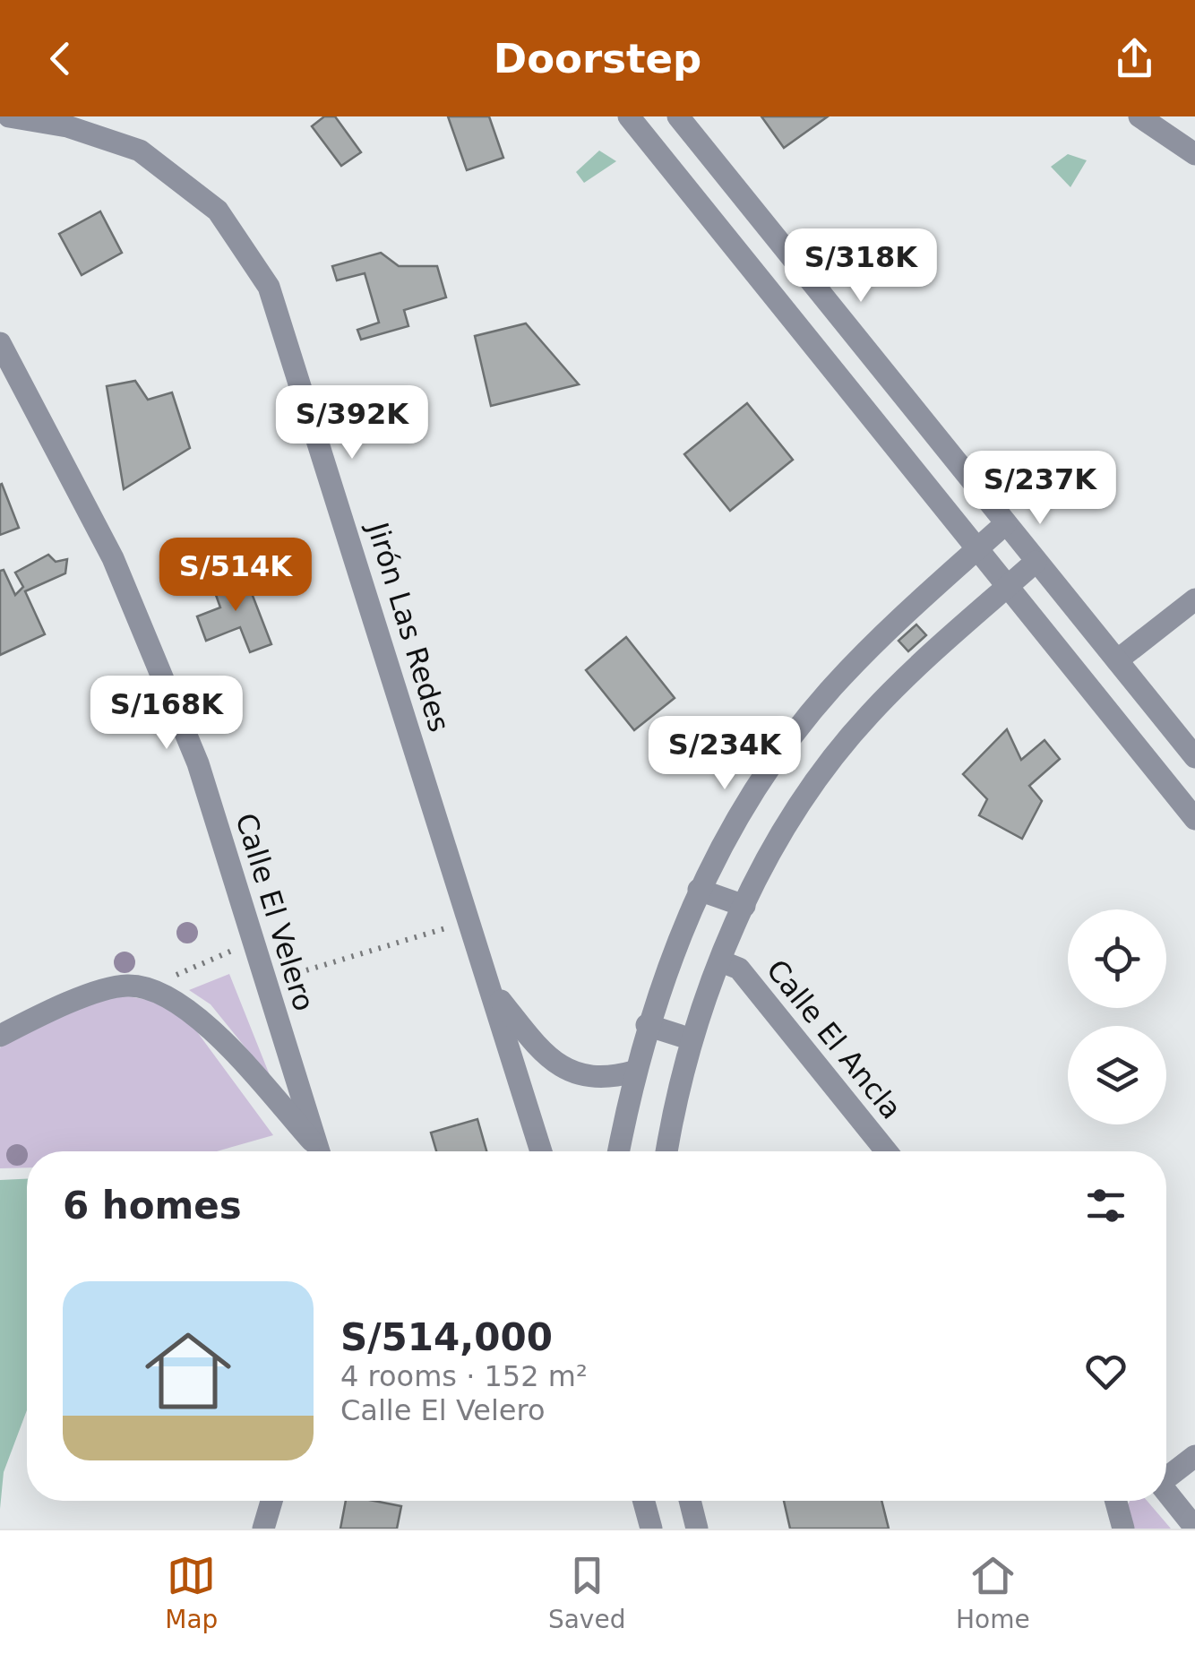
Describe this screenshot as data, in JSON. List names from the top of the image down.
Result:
{
  "streets": {
    "street": ["Jirón Las Redes", "Calle El Velero", "Calle El Ancla"]
  },
  "page": {
    "header": "Doorstep",
    "price": [
      "S/318K",
      "S/392K",
      "S/237K",
      "S/514K",
      "S/168K",
      "S/234K"
    ],
    "heading": "6 homes",
    "list": [
      {
        "name": "S/514,000",
        "note": "4 rooms · 152 m² · Calle El Velero"
      }
    ],
    "tabs": ["Map", "Saved", "Home"]
  }
}
